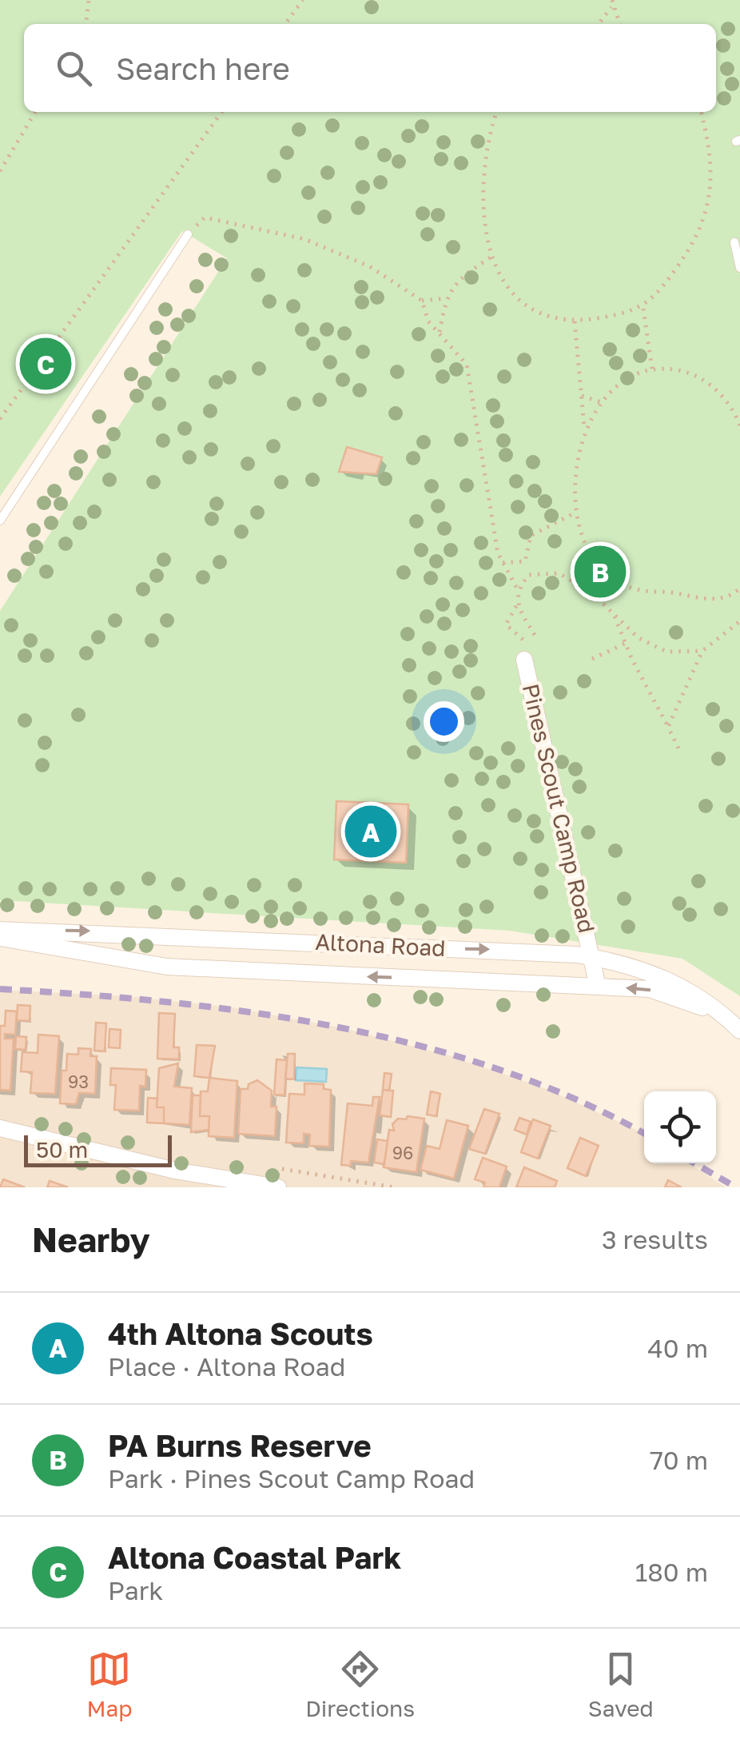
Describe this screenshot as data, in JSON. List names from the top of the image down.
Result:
{
  "streets": {
    "street": ["Pines Scout Camp Road", "Altona Road"]
  },
  "crossings": [
    ["Pines Scout Camp Road", "Altona Road"]
  ],
  "house_numbers": ["93", "96"],
  "scale_bar": "50 m",
  "page": {
    "search": "Search here",
    "pins": ["C", "B", "A"],
    "scale": "50 m",
    "heading": ["Nearby", "3 results"],
    "list": [
      {
        "mark": "A",
        "name": "4th Altona Scouts",
        "note": "Place · Altona Road",
        "value": "40 m"
      },
      {
        "mark": "B",
        "name": "PA Burns Reserve",
        "note": "Park · Pines Scout Camp Road",
        "value": "70 m"
      },
      {
        "mark": "C",
        "name": "Altona Coastal Park",
        "note": "Park",
        "value": "180 m"
      }
    ],
    "nav": ["Map", "Directions", "Saved"]
  }
}
